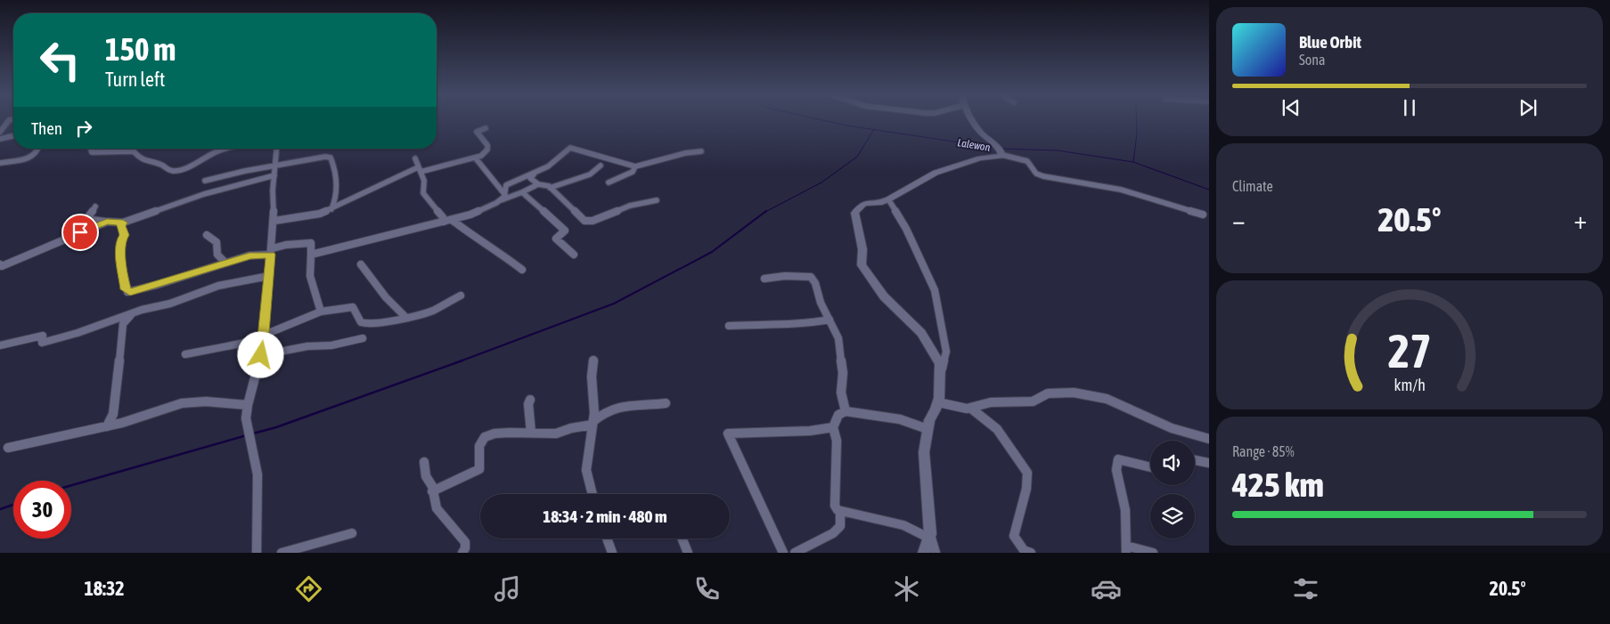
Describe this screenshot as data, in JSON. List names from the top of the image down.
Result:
{
  "water": ["Lalewon"],
  "page": {
    "turn": ["150 m", "Turn left"],
    "song": ["Blue Orbit", "Sona"],
    "then": "Then",
    "tile": [
      "Climate",
      ["Range · 85%", "425 km"]
    ],
    "heat": ["−", "20.5°", "+"],
    "limit": "30",
    "trip": "18:34 · 2 min · 480 m",
    "tabs": ["18:32", "20.5°"],
    "gauge": ["27", "km/h"]
  }
}
